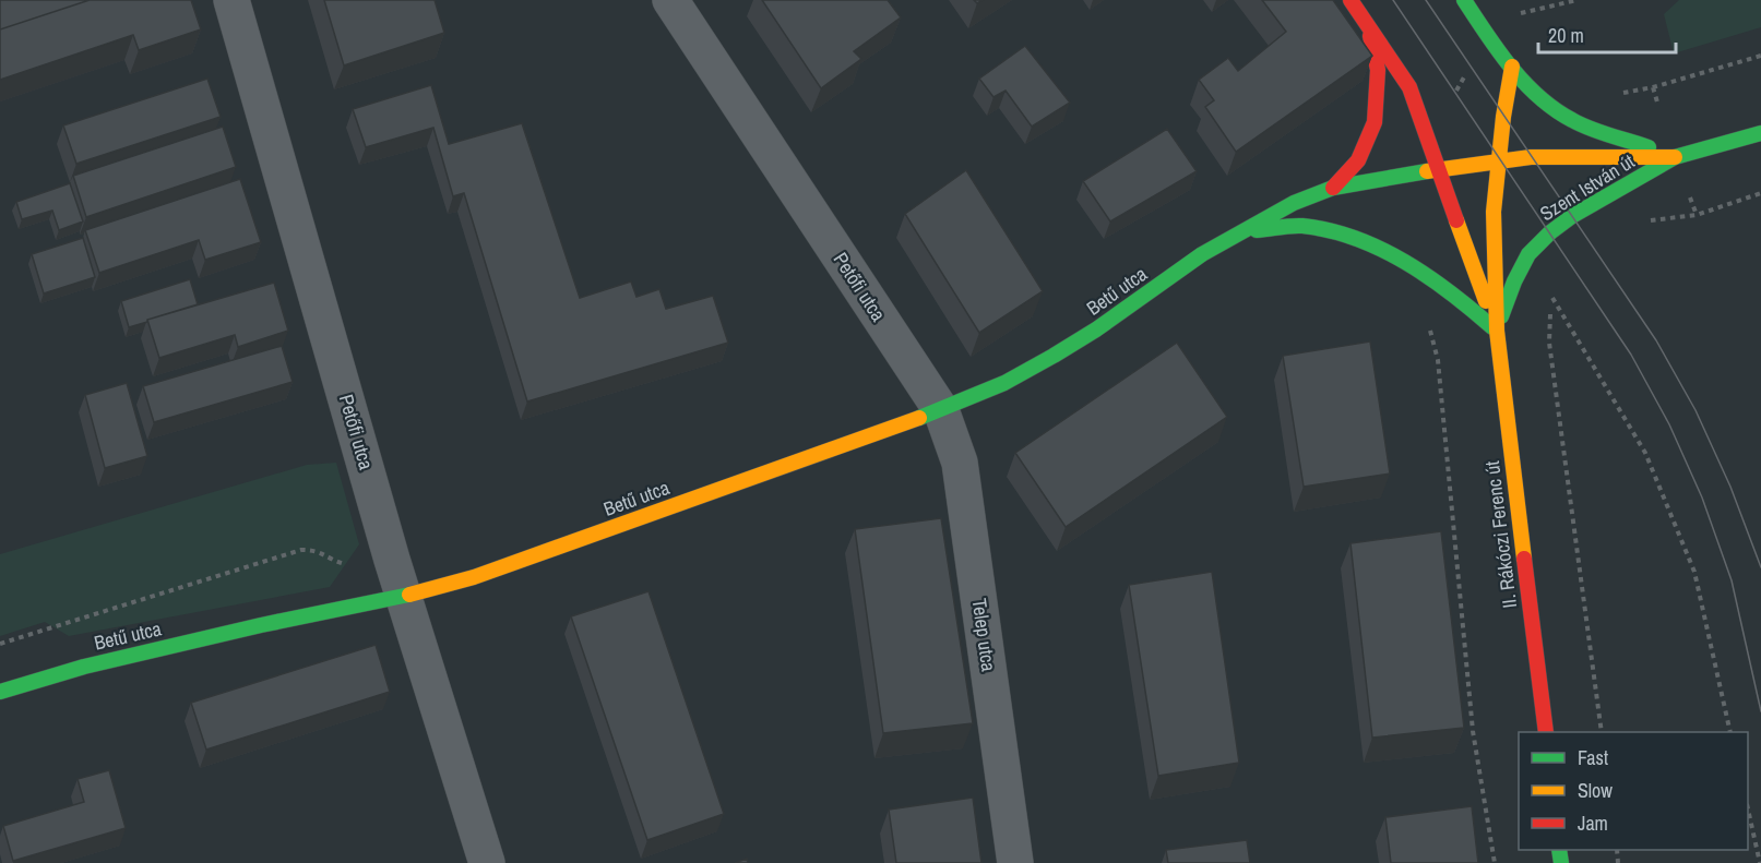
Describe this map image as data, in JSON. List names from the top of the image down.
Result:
{
  "streets": {
    "main road": ["Szent István út", "Betű utca", "II. Rákóczi Ferenc út"],
    "street": ["Petőfi utca", "Telep utca"]
  },
  "crossings": [
    ["Szent István út", "Betű utca"],
    ["Szent István út", "II. Rákóczi Ferenc út"],
    ["Petőfi utca", "Betű utca"],
    ["Petőfi utca", "Telep utca"],
    ["Betű utca", "II. Rákóczi Ferenc út"],
    ["Betű utca", "Telep utca"]
  ],
  "legend": ["Fast", "Slow", "Jam"],
  "scale_bar": "20 m"
}
